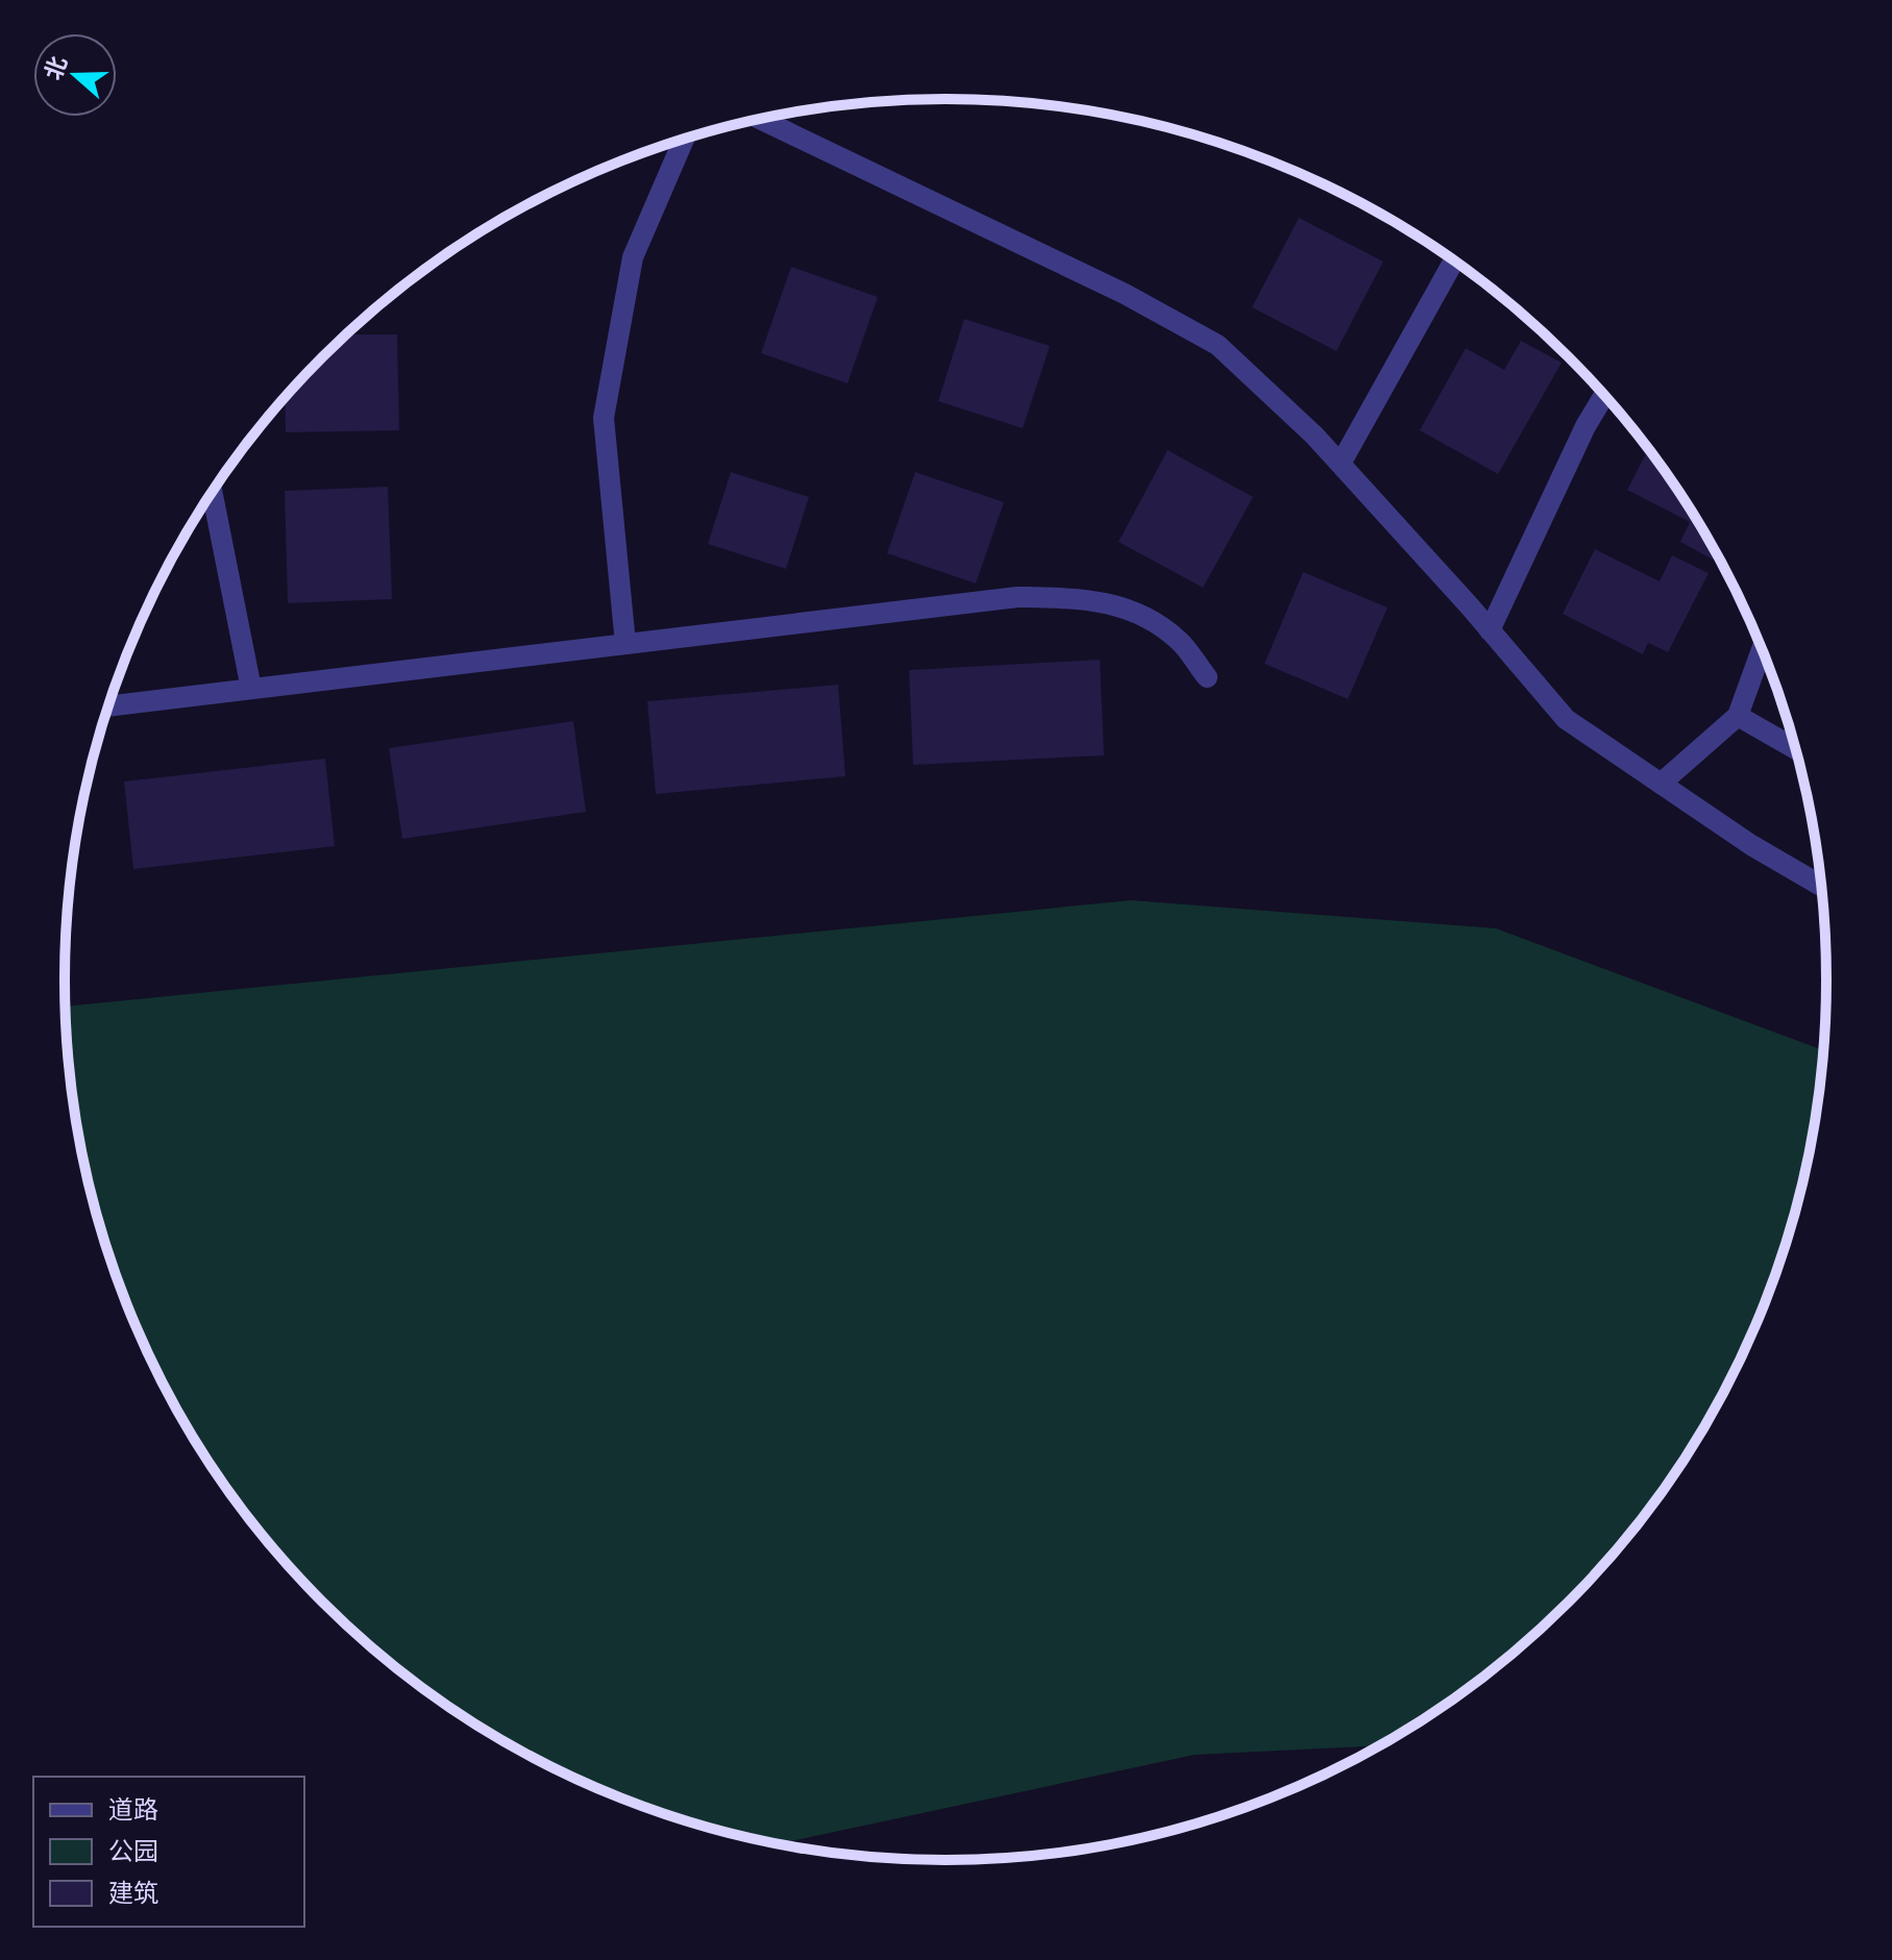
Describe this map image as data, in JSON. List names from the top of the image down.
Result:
{
  "legend": ["道路", "公园", "建筑"],
  "north": "left"
}
